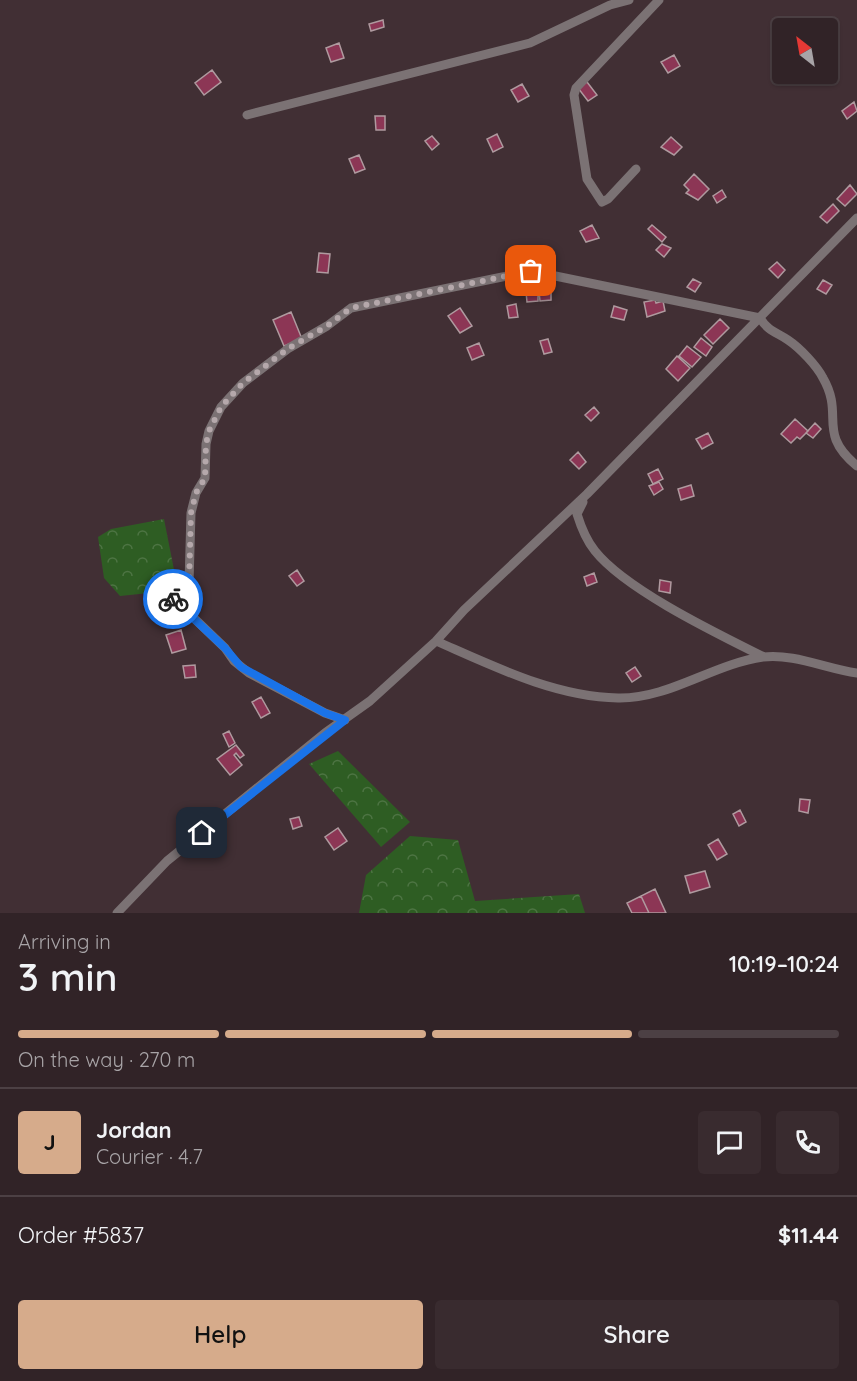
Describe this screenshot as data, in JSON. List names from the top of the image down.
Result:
{
  "north": "top left",
  "page": {
    "heading": ["3 min", "Arriving in", "10:19–10:24"],
    "panel": [
      "Jordan",
      "Courier · 4.7",
      "Order #5837",
      "$11.44"
    ],
    "bar": "On the way · 270 m",
    "round": "J",
    "buttons": ["Help", "Share"]
  }
}
